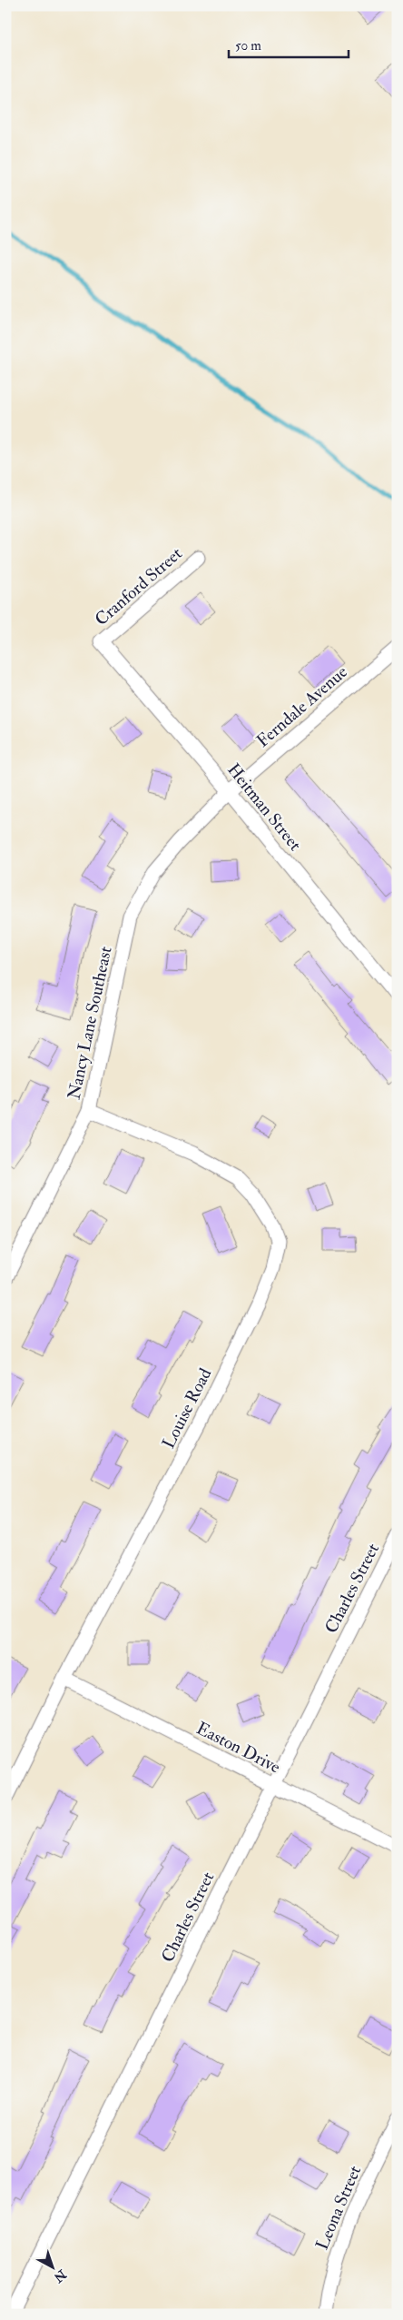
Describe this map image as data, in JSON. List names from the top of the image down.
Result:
{
  "streets": {
    "street": [
      "Cranford Street",
      "Ferndale Avenue",
      "Heitman Street",
      "Nancy Lane Southeast",
      "Louise Road",
      "Charles Street",
      "Easton Drive",
      "Leona Street"
    ]
  },
  "crossings": [
    ["Cranford Street", "Heitman Street"],
    ["Ferndale Avenue", "Heitman Street"],
    ["Ferndale Avenue", "Nancy Lane Southeast"],
    ["Heitman Street", "Nancy Lane Southeast"],
    ["Nancy Lane Southeast", "Louise Road"],
    ["Louise Road", "Easton Drive"],
    ["Charles Street", "Easton Drive"]
  ],
  "scale_bar": "50 m",
  "north": "bottom right"
}
